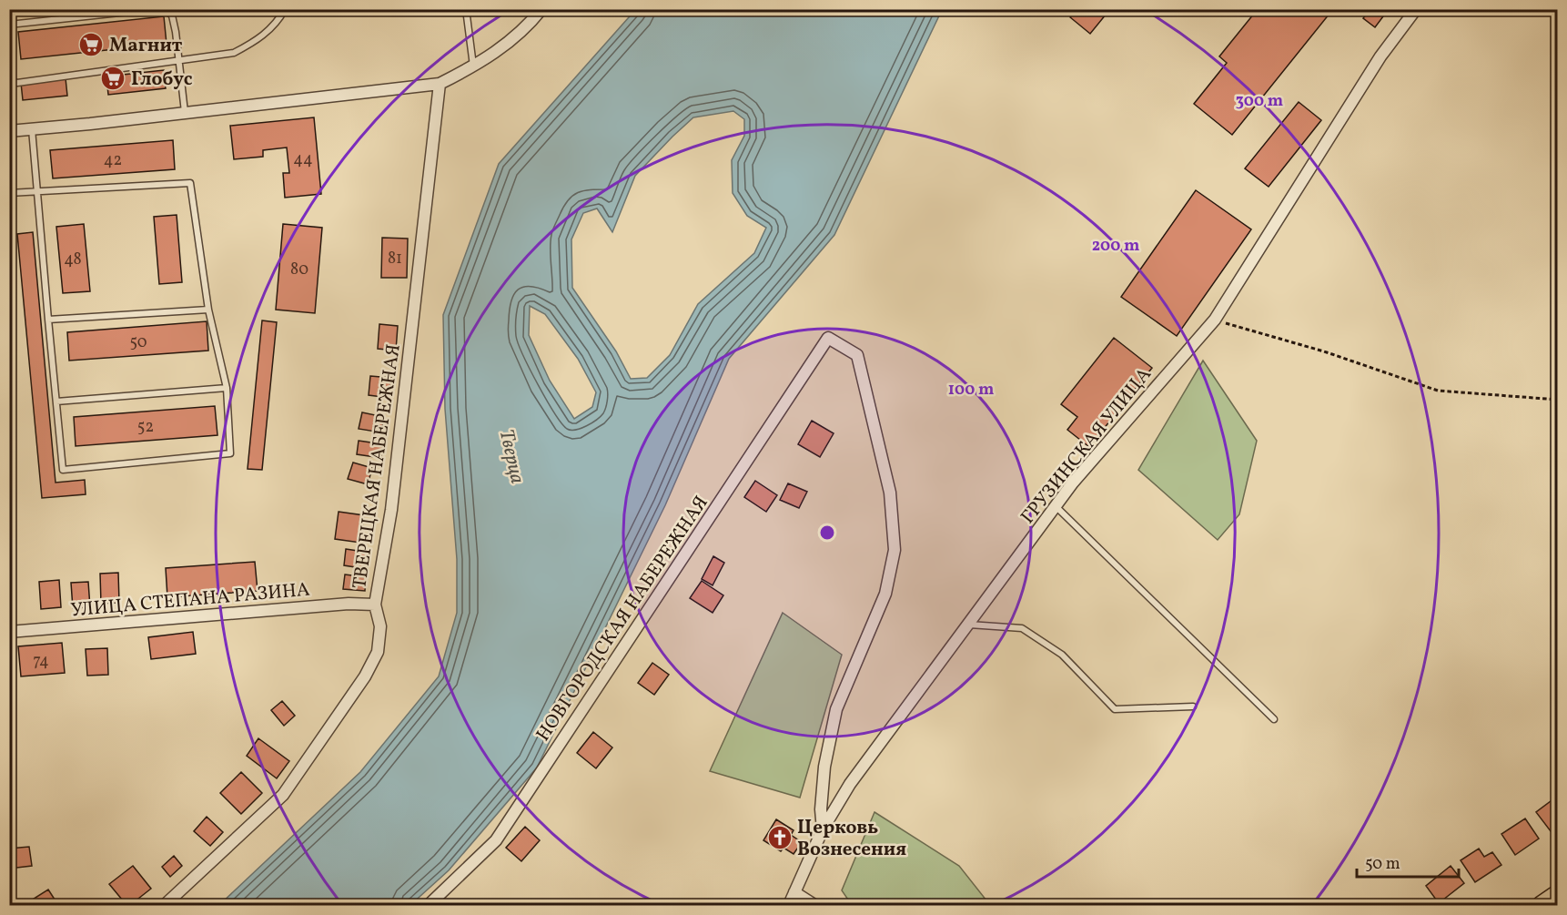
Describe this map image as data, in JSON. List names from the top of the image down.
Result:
{
  "streets": {
    "street": [
      "ГРУЗИНСКАЯ УЛИЦА",
      "ТВЕРЕЦКАЯ НАБЕРЕЖНАЯ",
      "УЛИЦА СТЕПАНА РАЗИНА",
      "НОВГОРОДСКАЯ НАБЕРЕЖНАЯ"
    ]
  },
  "crossings": [
    ["ГРУЗИНСКАЯ УЛИЦА", "НОВГОРОДСКАЯ НАБЕРЕЖНАЯ"],
    ["ТВЕРЕЦКАЯ НАБЕРЕЖНАЯ", "УЛИЦА СТЕПАНА РАЗИНА"]
  ],
  "water": ["Тверца"],
  "places": {
    "supermarket": ["Магнит", "Глобус"],
    "church": ["Церковь Вознесения"]
  },
  "house_numbers": [
    "44",
    "42",
    "81",
    "48",
    "80",
    "50",
    "52",
    "74"
  ],
  "scale_bar": "50 m",
  "rings": ["300 m", "200 m", "100 m"]
}
